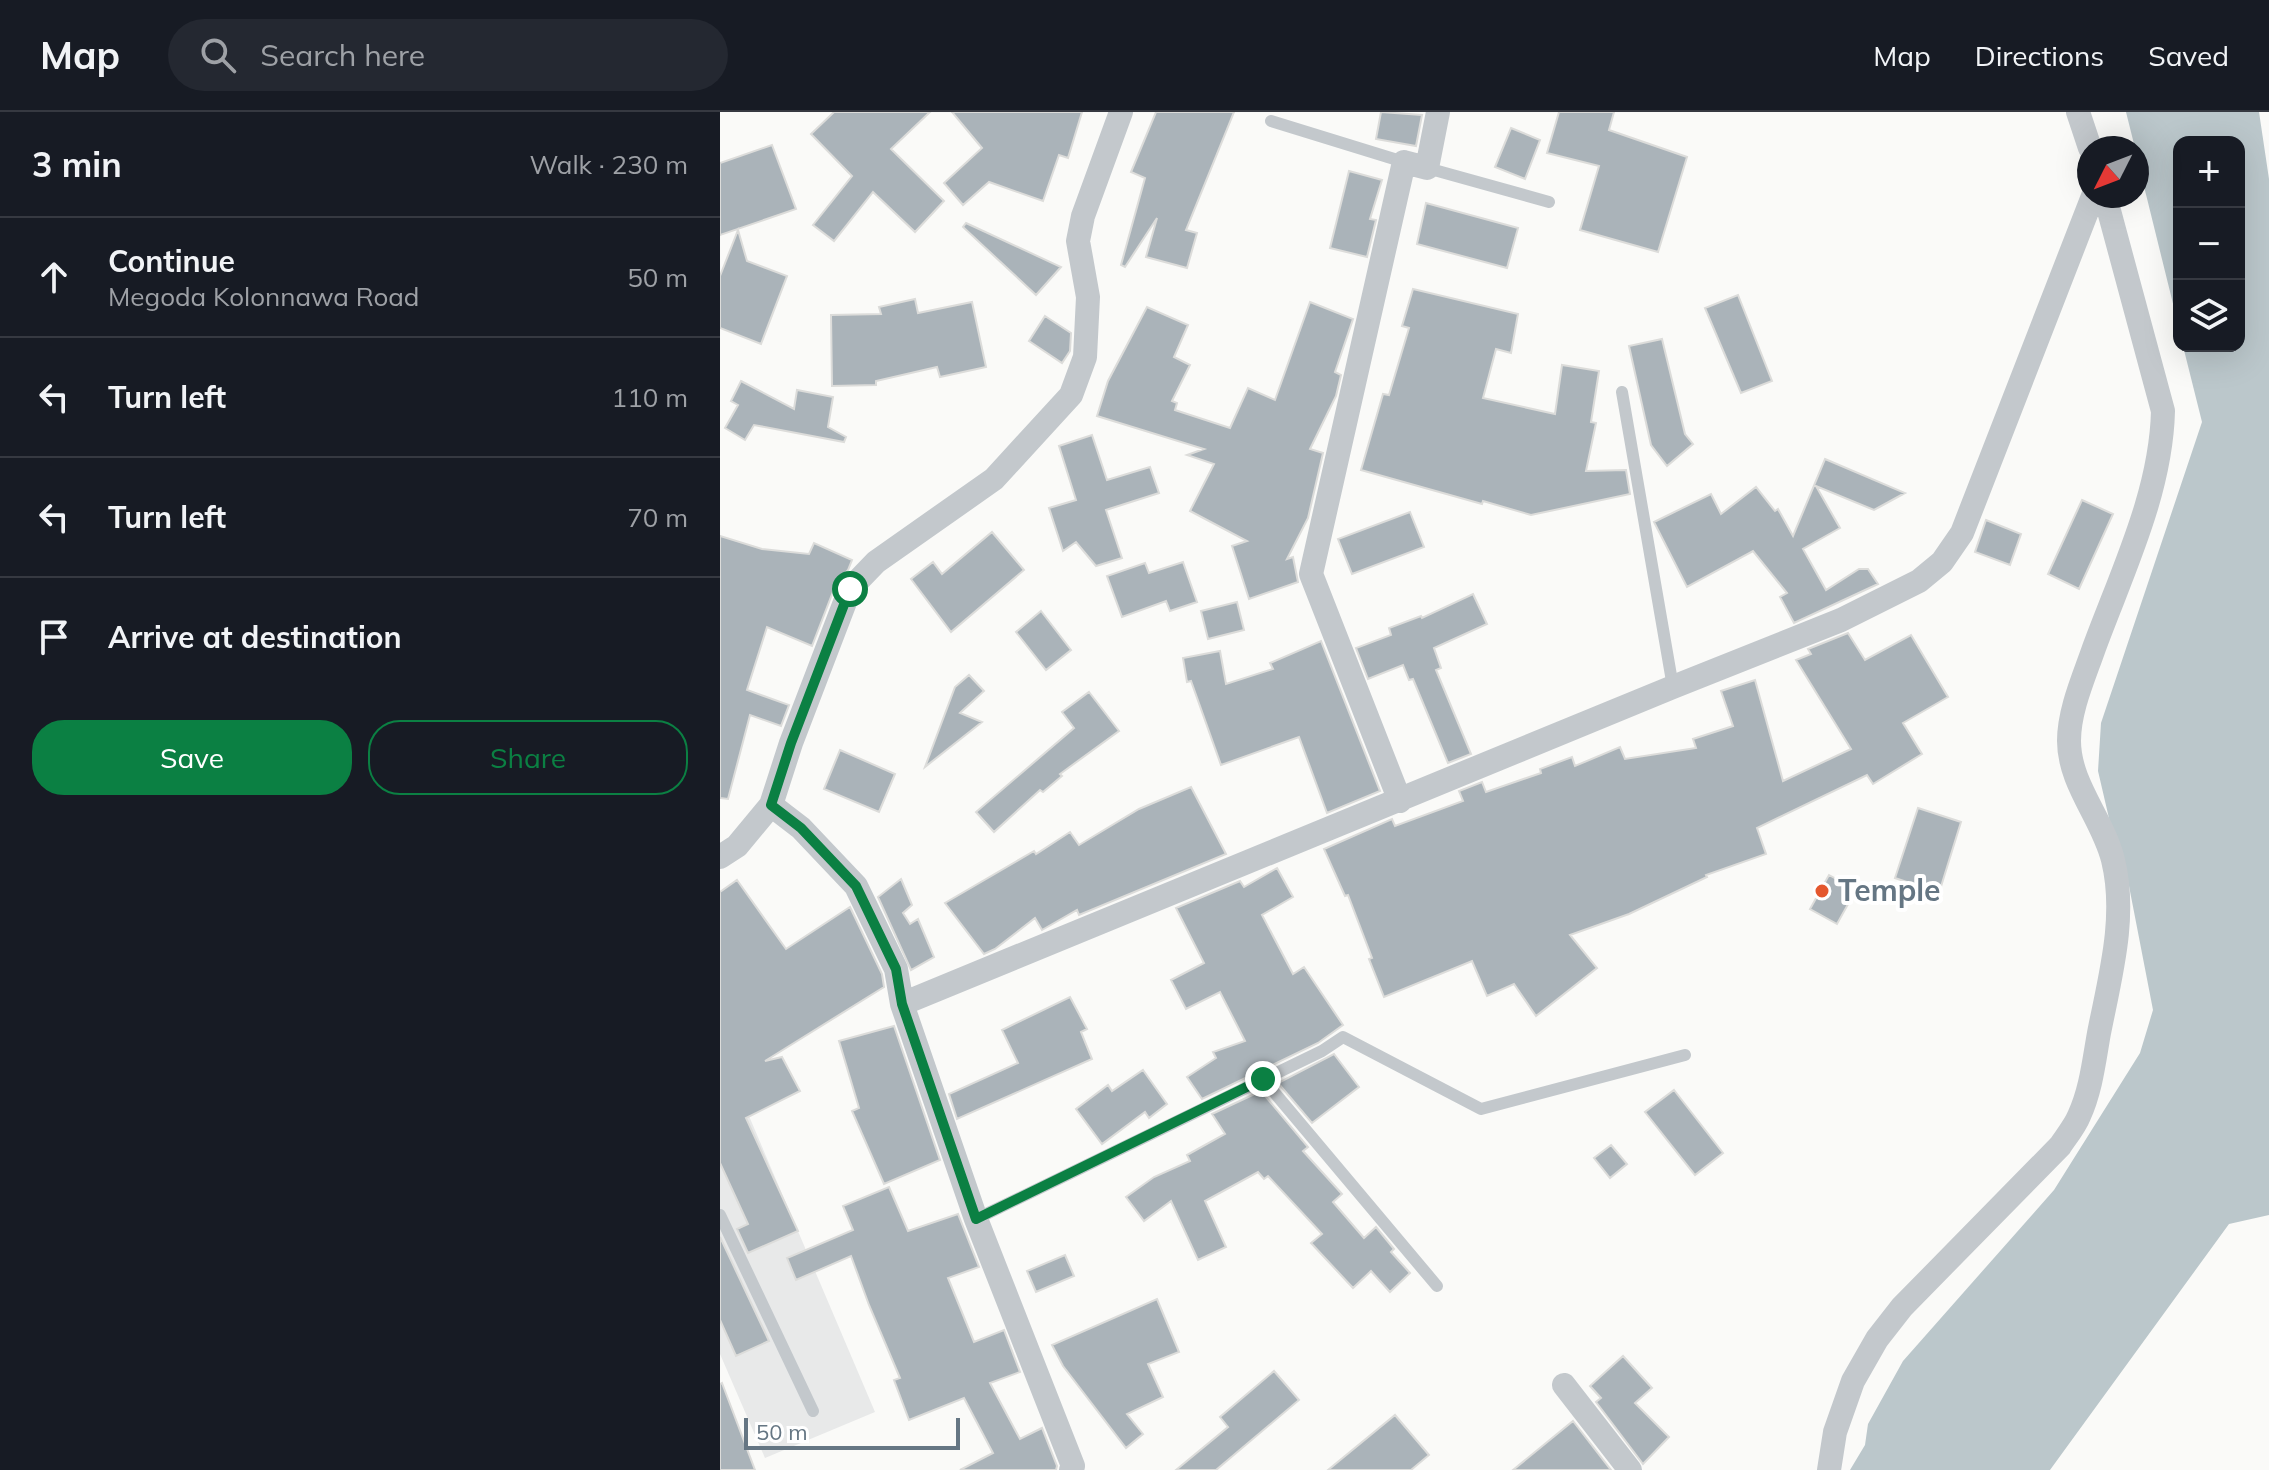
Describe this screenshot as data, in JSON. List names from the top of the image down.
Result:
{
  "places": ["Temple"],
  "scale_bar": "50 m",
  "north": "bottom left",
  "page": {
    "header": "Map",
    "search": "Search here",
    "nav": ["Map", "Directions", "Saved"],
    "heading": ["3 min", "Walk · 230 m"],
    "map_buttons": ["+", "−"],
    "list": [
      ["Continue", "Megoda Kolonnawa Road", "50 m"],
      ["Turn left", "110 m"],
      ["Turn left", "70 m"],
      "Arrive at destination"
    ],
    "buttons": ["Save", "Share"],
    "scale": "50 m"
  }
}
